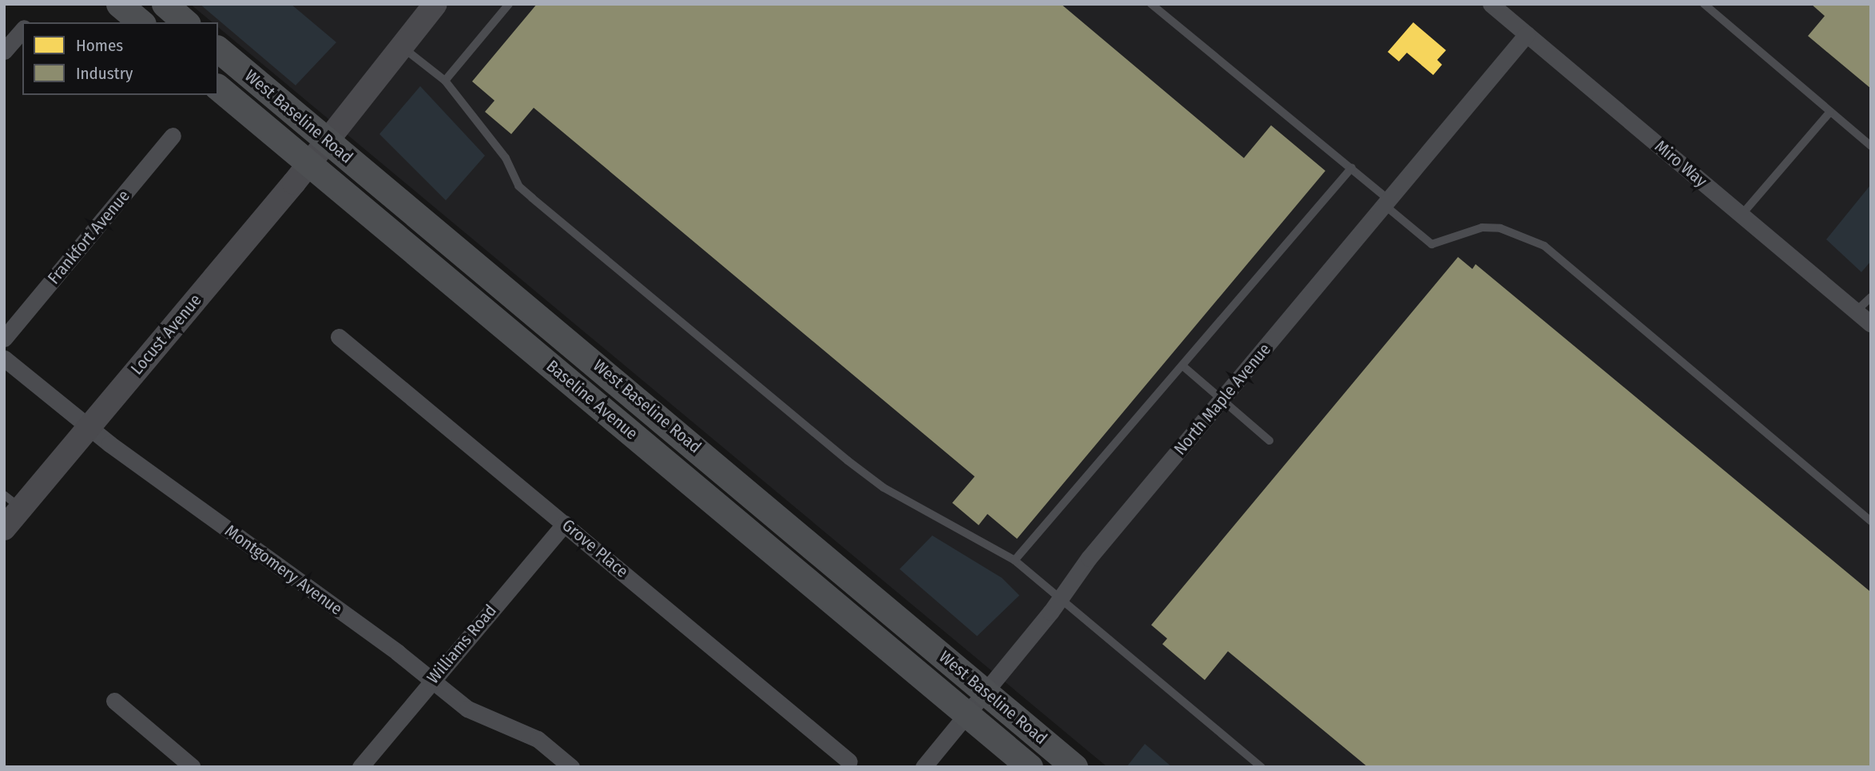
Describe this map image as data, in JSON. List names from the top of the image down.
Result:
{
  "streets": {
    "main road": ["West Baseline Road", "Baseline Avenue"],
    "street": [
      "Miro Way",
      "Frankfort Avenue",
      "Locust Avenue",
      "North Maple Avenue",
      "Grove Place",
      "Montgomery Avenue",
      "Williams Road"
    ]
  },
  "crossings": [
    ["West Baseline Road", "Locust Avenue"],
    ["West Baseline Road", "North Maple Avenue"],
    ["West Baseline Road", "Baseline Avenue"],
    ["Miro Way", "North Maple Avenue"],
    ["Locust Avenue", "Baseline Avenue"],
    ["Locust Avenue", "Montgomery Avenue"],
    ["North Maple Avenue", "Baseline Avenue"],
    ["Grove Place", "Williams Road"],
    ["Montgomery Avenue", "Williams Road"]
  ],
  "legend": ["Homes", "Industry"]
}
